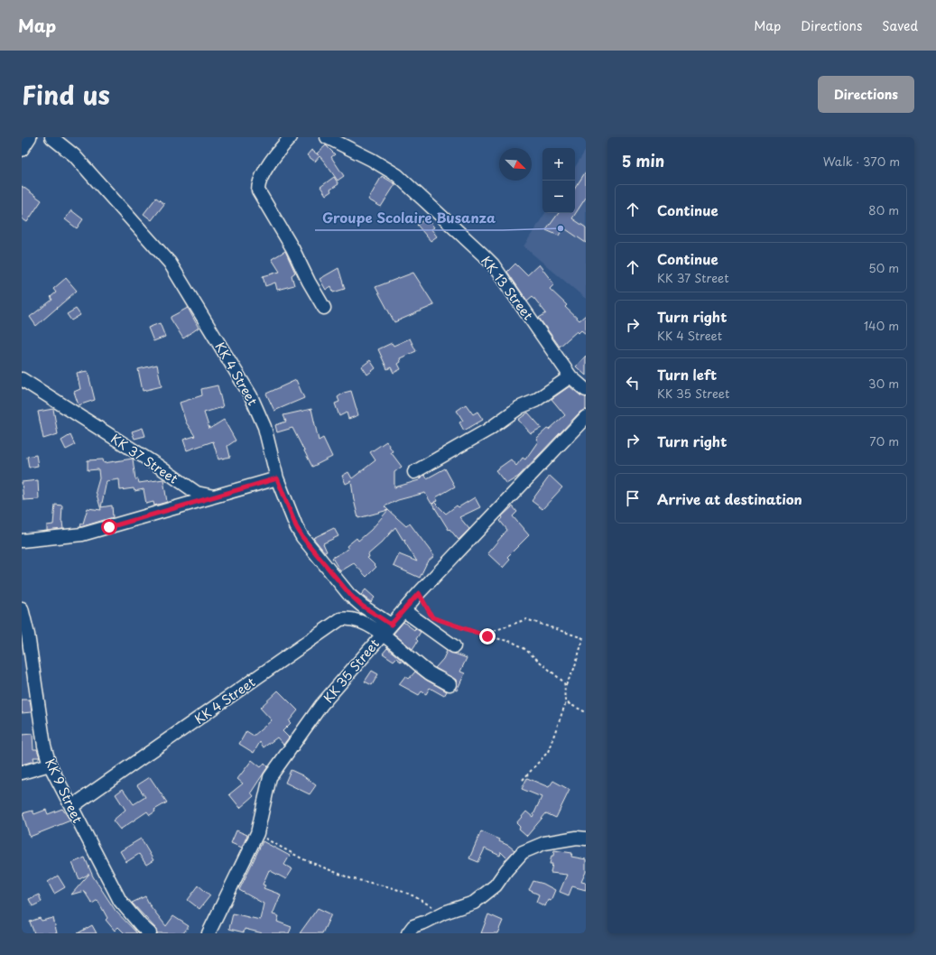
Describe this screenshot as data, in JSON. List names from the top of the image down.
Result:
{
  "streets": {
    "street": [
      "KK 13 Street",
      "KK 4 Street",
      "KK 37 Street",
      "KK 35 Street",
      "KK 9 Street"
    ]
  },
  "crossings": [
    ["KK 4 Street", "KK 35 Street"],
    ["KK 4 Street", "KK 9 Street"]
  ],
  "places": ["Groupe Scolaire Busanza"],
  "north": "bottom right",
  "page": {
    "header": "Map",
    "nav": ["Map", "Directions", "Saved"],
    "title": "Find us",
    "buttons": "Directions",
    "heading": ["5 min", "Walk · 370 m"],
    "map_buttons": ["+", "−"],
    "list": [
      ["Continue", "80 m"],
      ["Continue", "KK 37 Street", "50 m"],
      ["Turn right", "KK 4 Street", "140 m"],
      ["Turn left", "KK 35 Street", "30 m"],
      ["Turn right", "70 m"],
      "Arrive at destination"
    ]
  }
}
